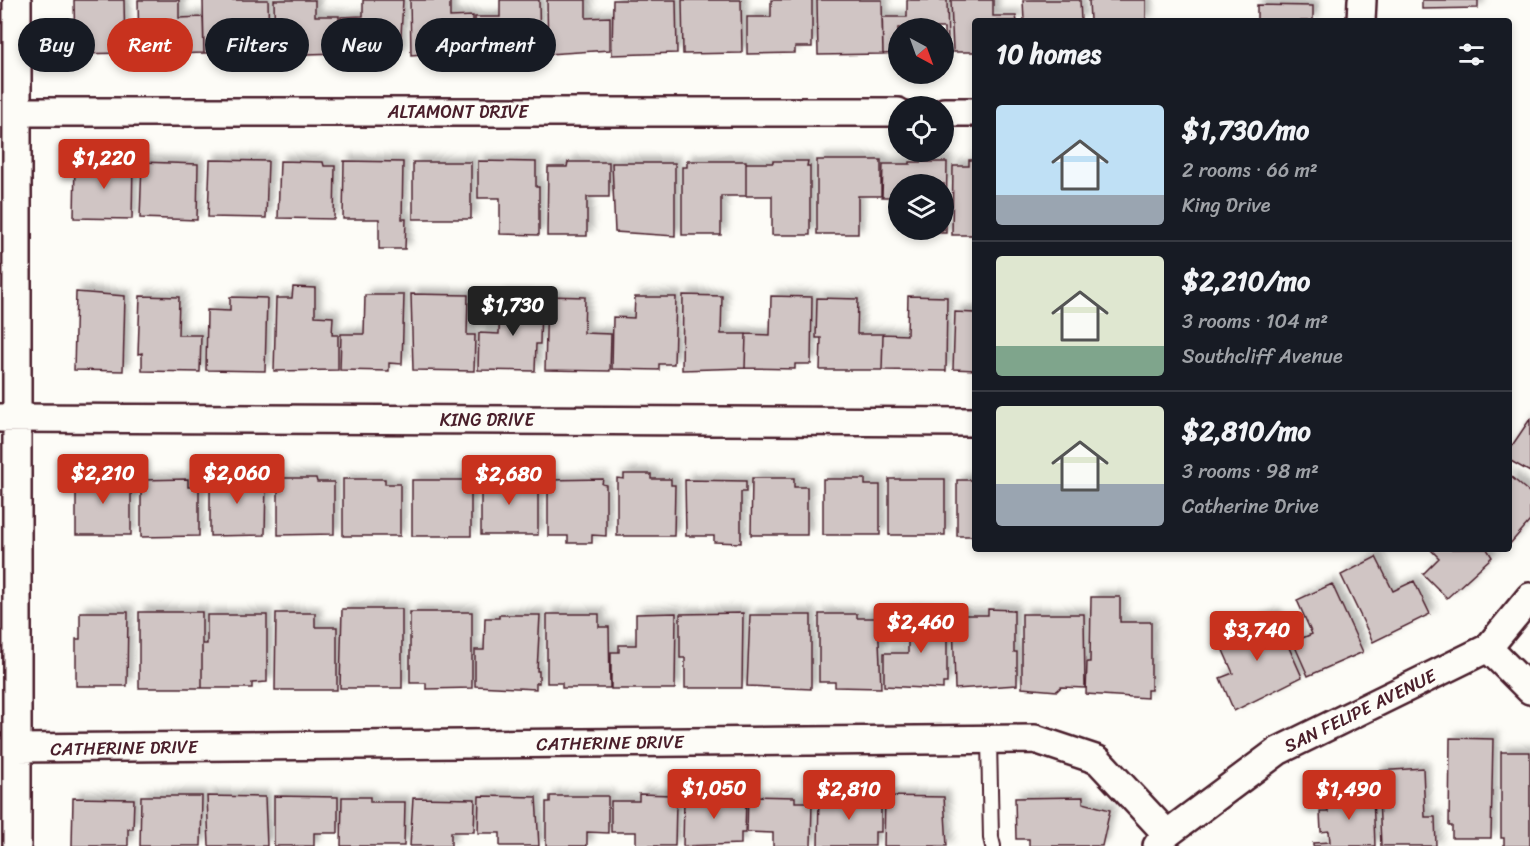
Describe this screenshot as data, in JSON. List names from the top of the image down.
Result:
{
  "streets": {
    "street": [
      "ALTAMONT DRIVE",
      "KING DRIVE",
      "SAN FELIPE AVENUE",
      "CATHERINE DRIVE"
    ]
  },
  "crossings": [
    ["SAN FELIPE AVENUE", "CATHERINE DRIVE"]
  ],
  "north": "bottom right",
  "page": {
    "chip": [
      "Buy",
      "Rent",
      "Filters",
      "New",
      "Apartment"
    ],
    "heading": "10 homes",
    "list": [
      {
        "name": "$1,730/mo",
        "note": "2 rooms · 66 m² · King Drive"
      },
      {
        "name": "$2,210/mo",
        "note": "3 rooms · 104 m² · Southcliff Avenue"
      },
      {
        "name": "$2,810/mo",
        "note": "3 rooms · 98 m² · Catherine Drive"
      }
    ],
    "price": [
      "$1,220",
      "$1,730",
      "$2,210",
      "$2,060",
      "$2,680",
      "$2,460",
      "$3,740",
      "$1,050",
      "$2,810",
      "$1,490"
    ]
  }
}
